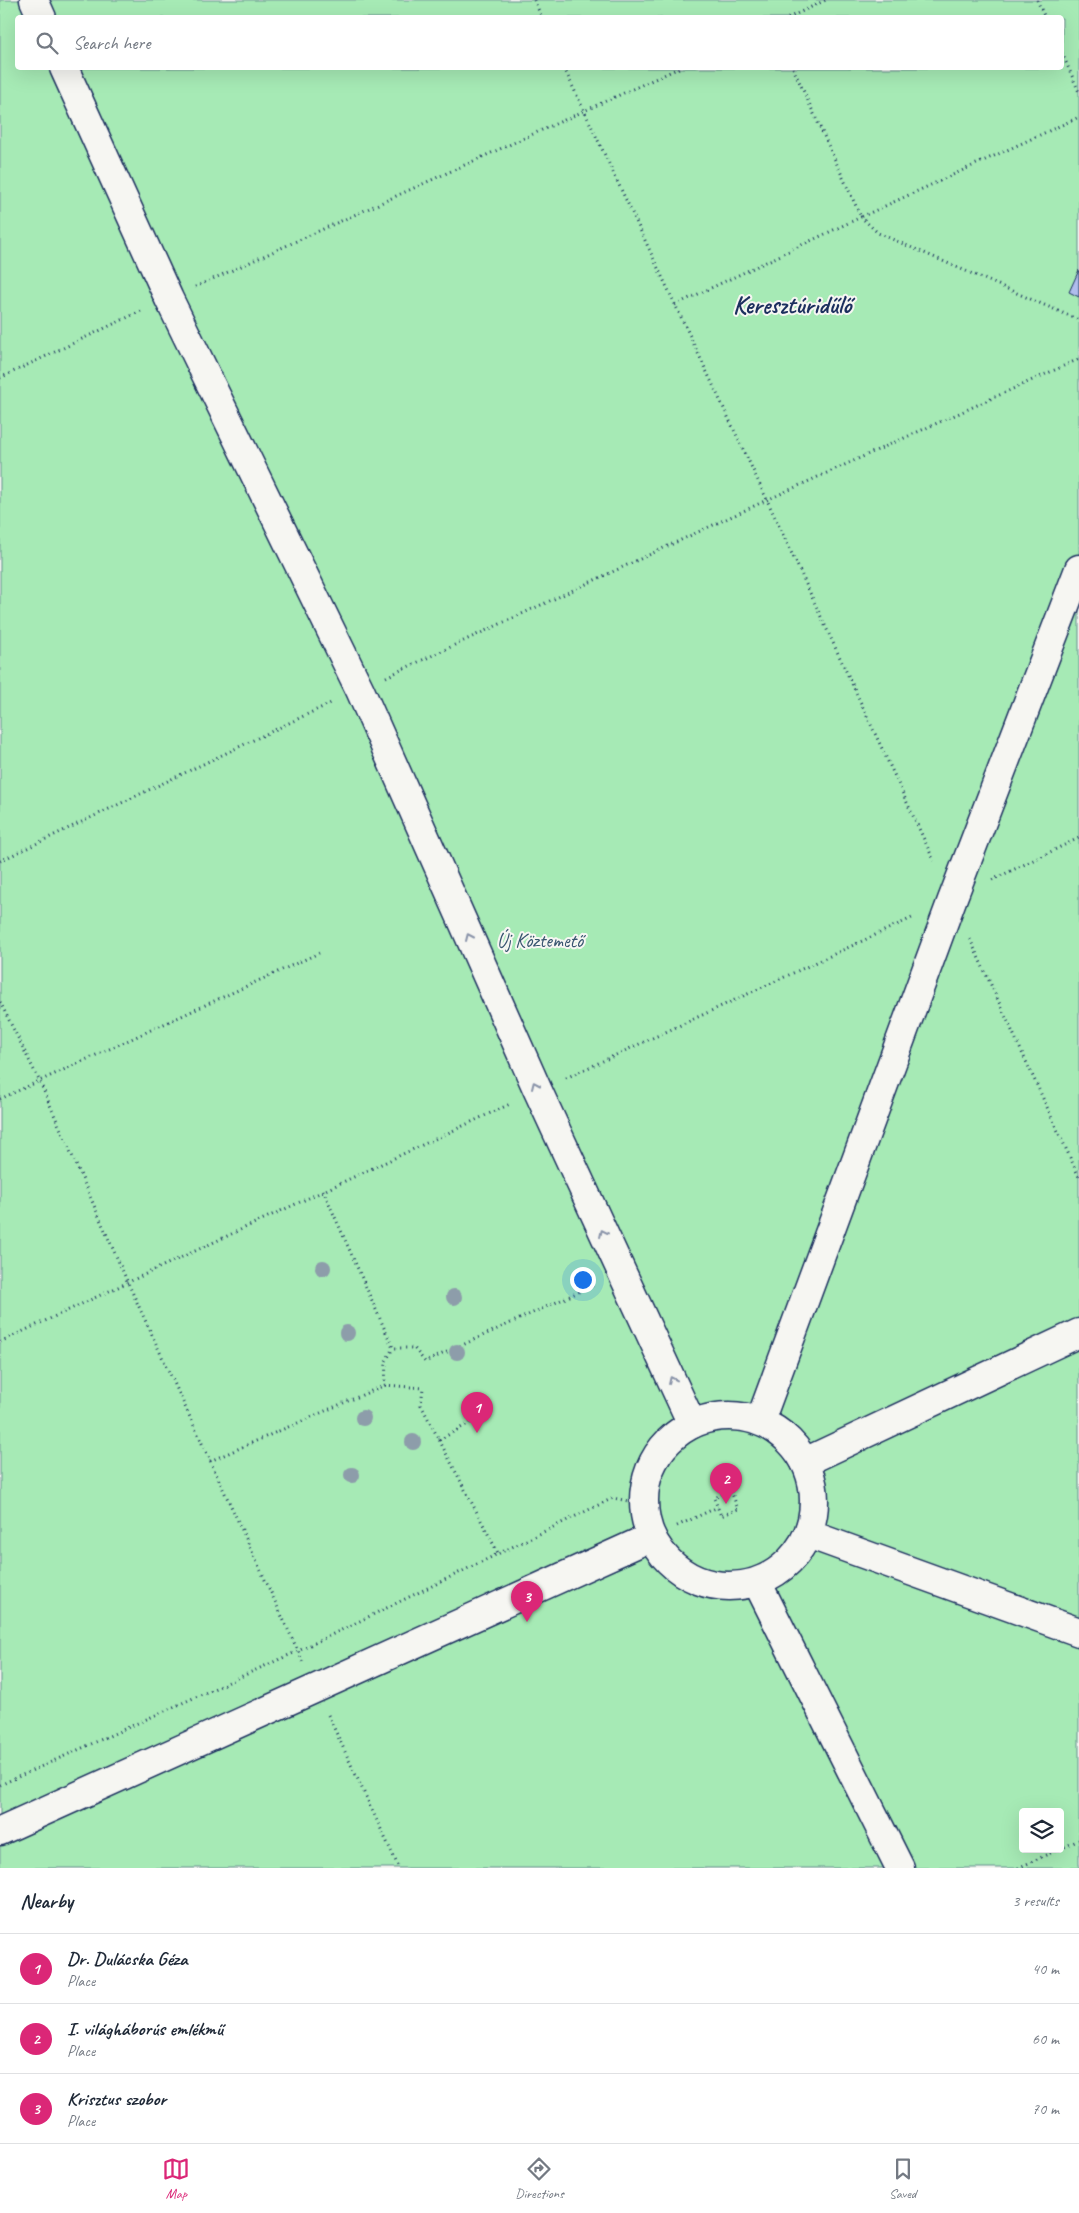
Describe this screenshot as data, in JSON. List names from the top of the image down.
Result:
{
  "districts": ["Keresztúridűlő"],
  "parks": ["Új Köztemető"],
  "page": {
    "search": "Search here",
    "pins": ["1", "2", "3"],
    "heading": ["Nearby", "3 results"],
    "list": [
      {
        "mark": "1",
        "name": "Dr. Dulácska Géza",
        "note": "Place",
        "value": "40 m"
      },
      {
        "mark": "2",
        "name": "I. világháborús emlékmű",
        "note": "Place",
        "value": "60 m"
      },
      {
        "mark": "3",
        "name": "Krisztus szobor",
        "note": "Place",
        "value": "70 m"
      }
    ],
    "nav": ["Map", "Directions", "Saved"]
  }
}
